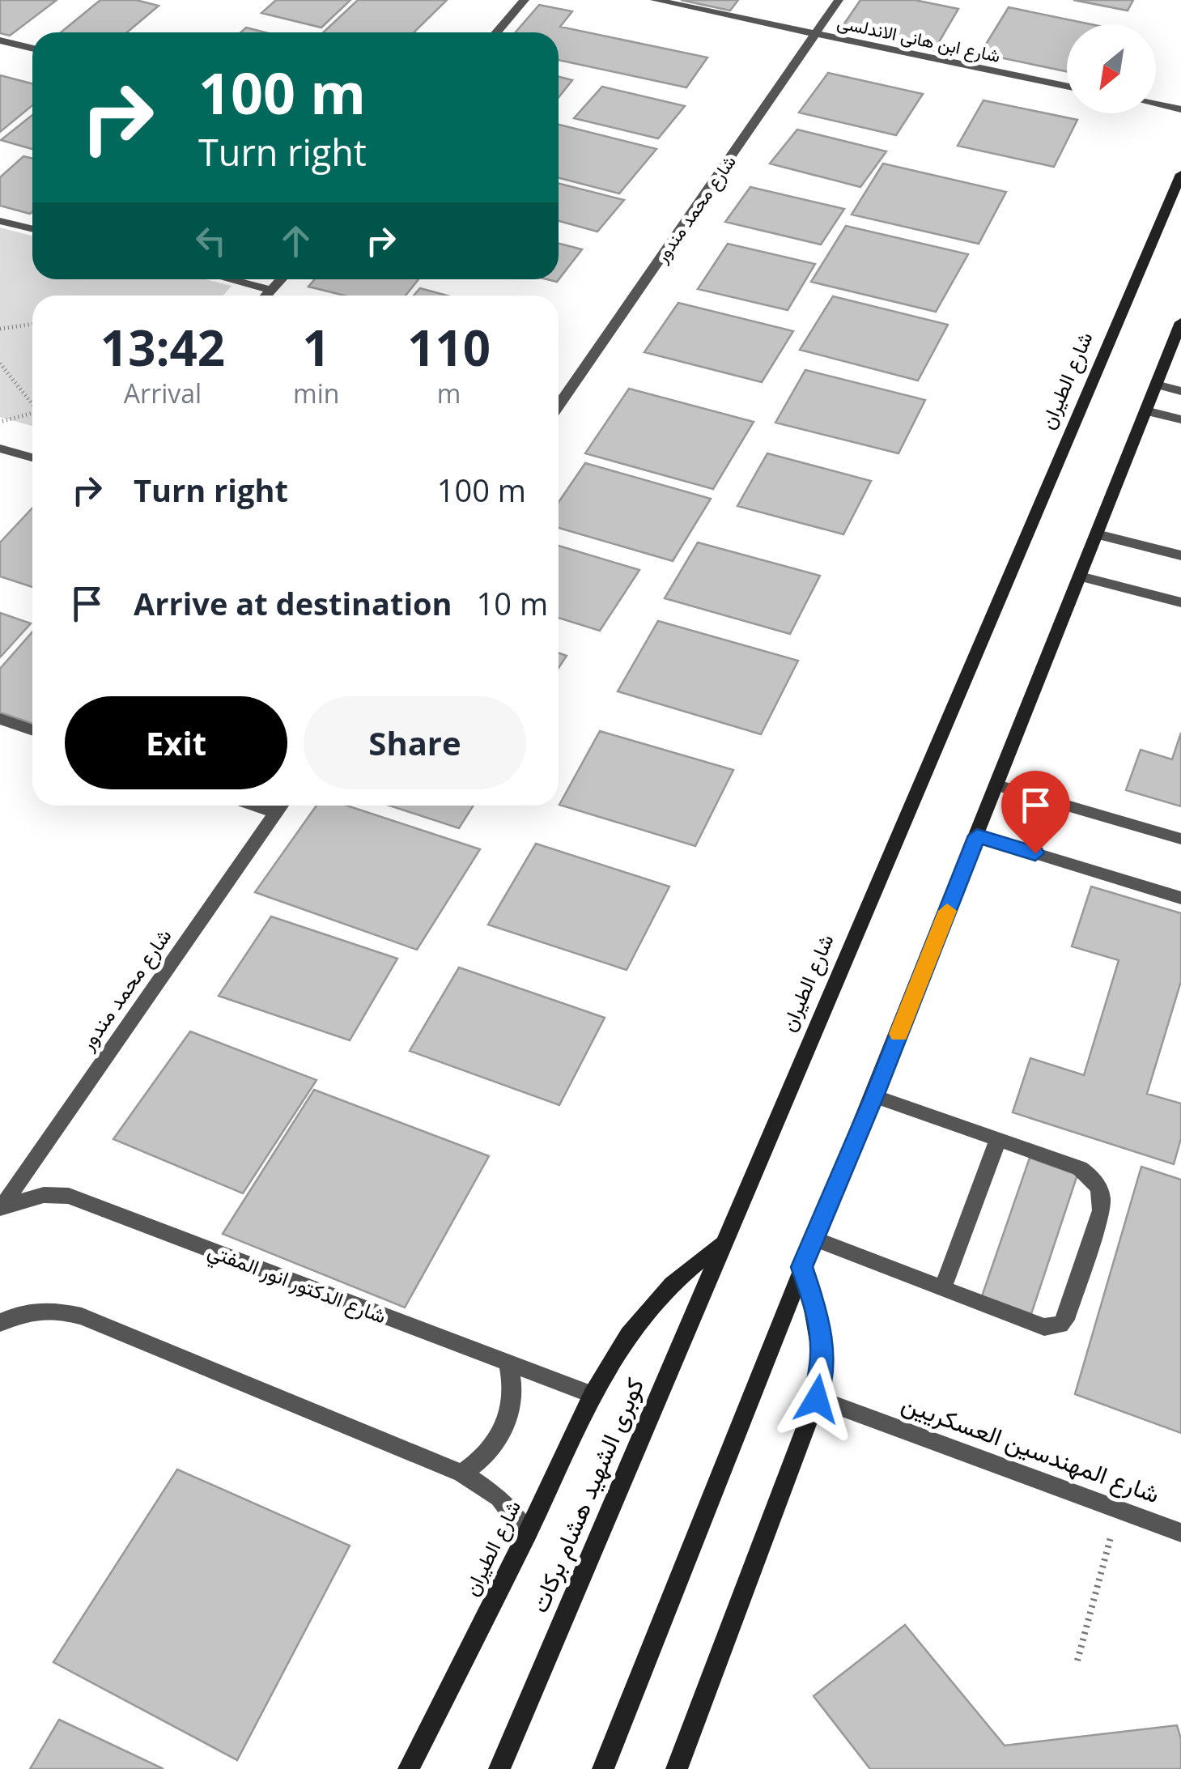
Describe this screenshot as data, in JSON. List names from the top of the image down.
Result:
{
  "streets": {
    "main road": ["شارع الطيران", "كوبرى الشهيد هشام بركات"],
    "street": [
      "شارع ابن هانى الاندلسى",
      "شارع محمد مندور",
      "شارع الدكتور انور المفتي",
      "شارع المهندسين العسكريين"
    ]
  },
  "crossings": [
    ["شارع ابن هانى الاندلسى", "شارع محمد مندور"],
    ["شارع محمد مندور", "شارع الدكتور انور المفتي"],
    ["شارع الطيران", "شارع الدكتور انور المفتي"],
    ["شارع الطيران", "كوبرى الشهيد هشام بركات"]
  ],
  "north": "bottom left",
  "page": {
    "turn": ["100 m", "Turn right"],
    "eta": [
      "13:42",
      "Arrival",
      "1",
      "min",
      "110",
      "m"
    ],
    "list": [
      {
        "name": "Turn right",
        "value": "100 m"
      },
      {
        "name": "Arrive at destination",
        "value": "10 m"
      }
    ],
    "buttons": ["Exit", "Share"]
  }
}
